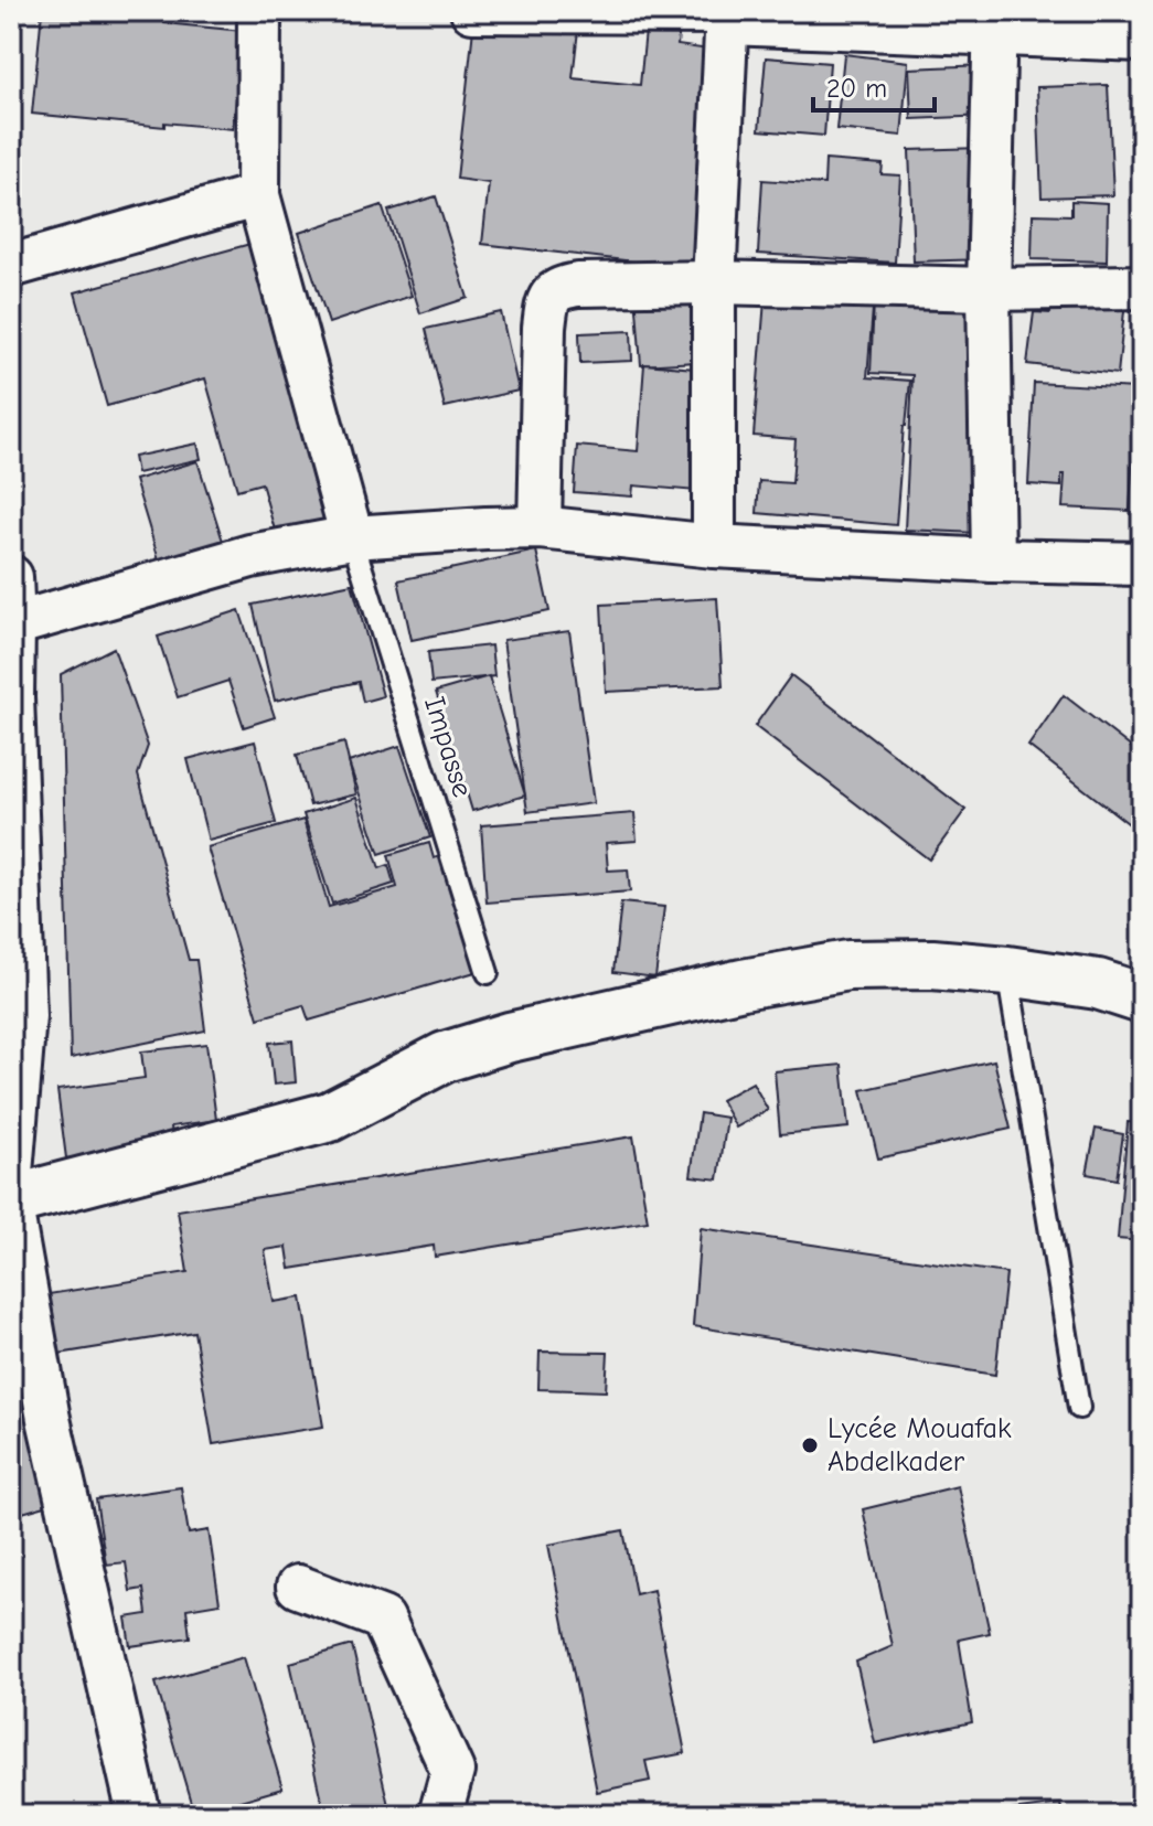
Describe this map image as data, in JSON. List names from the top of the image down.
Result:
{
  "streets": {
    "lane": ["Impasse"]
  },
  "places": ["Lycée Mouafak Abdelkader"],
  "scale_bar": "20 m"
}
